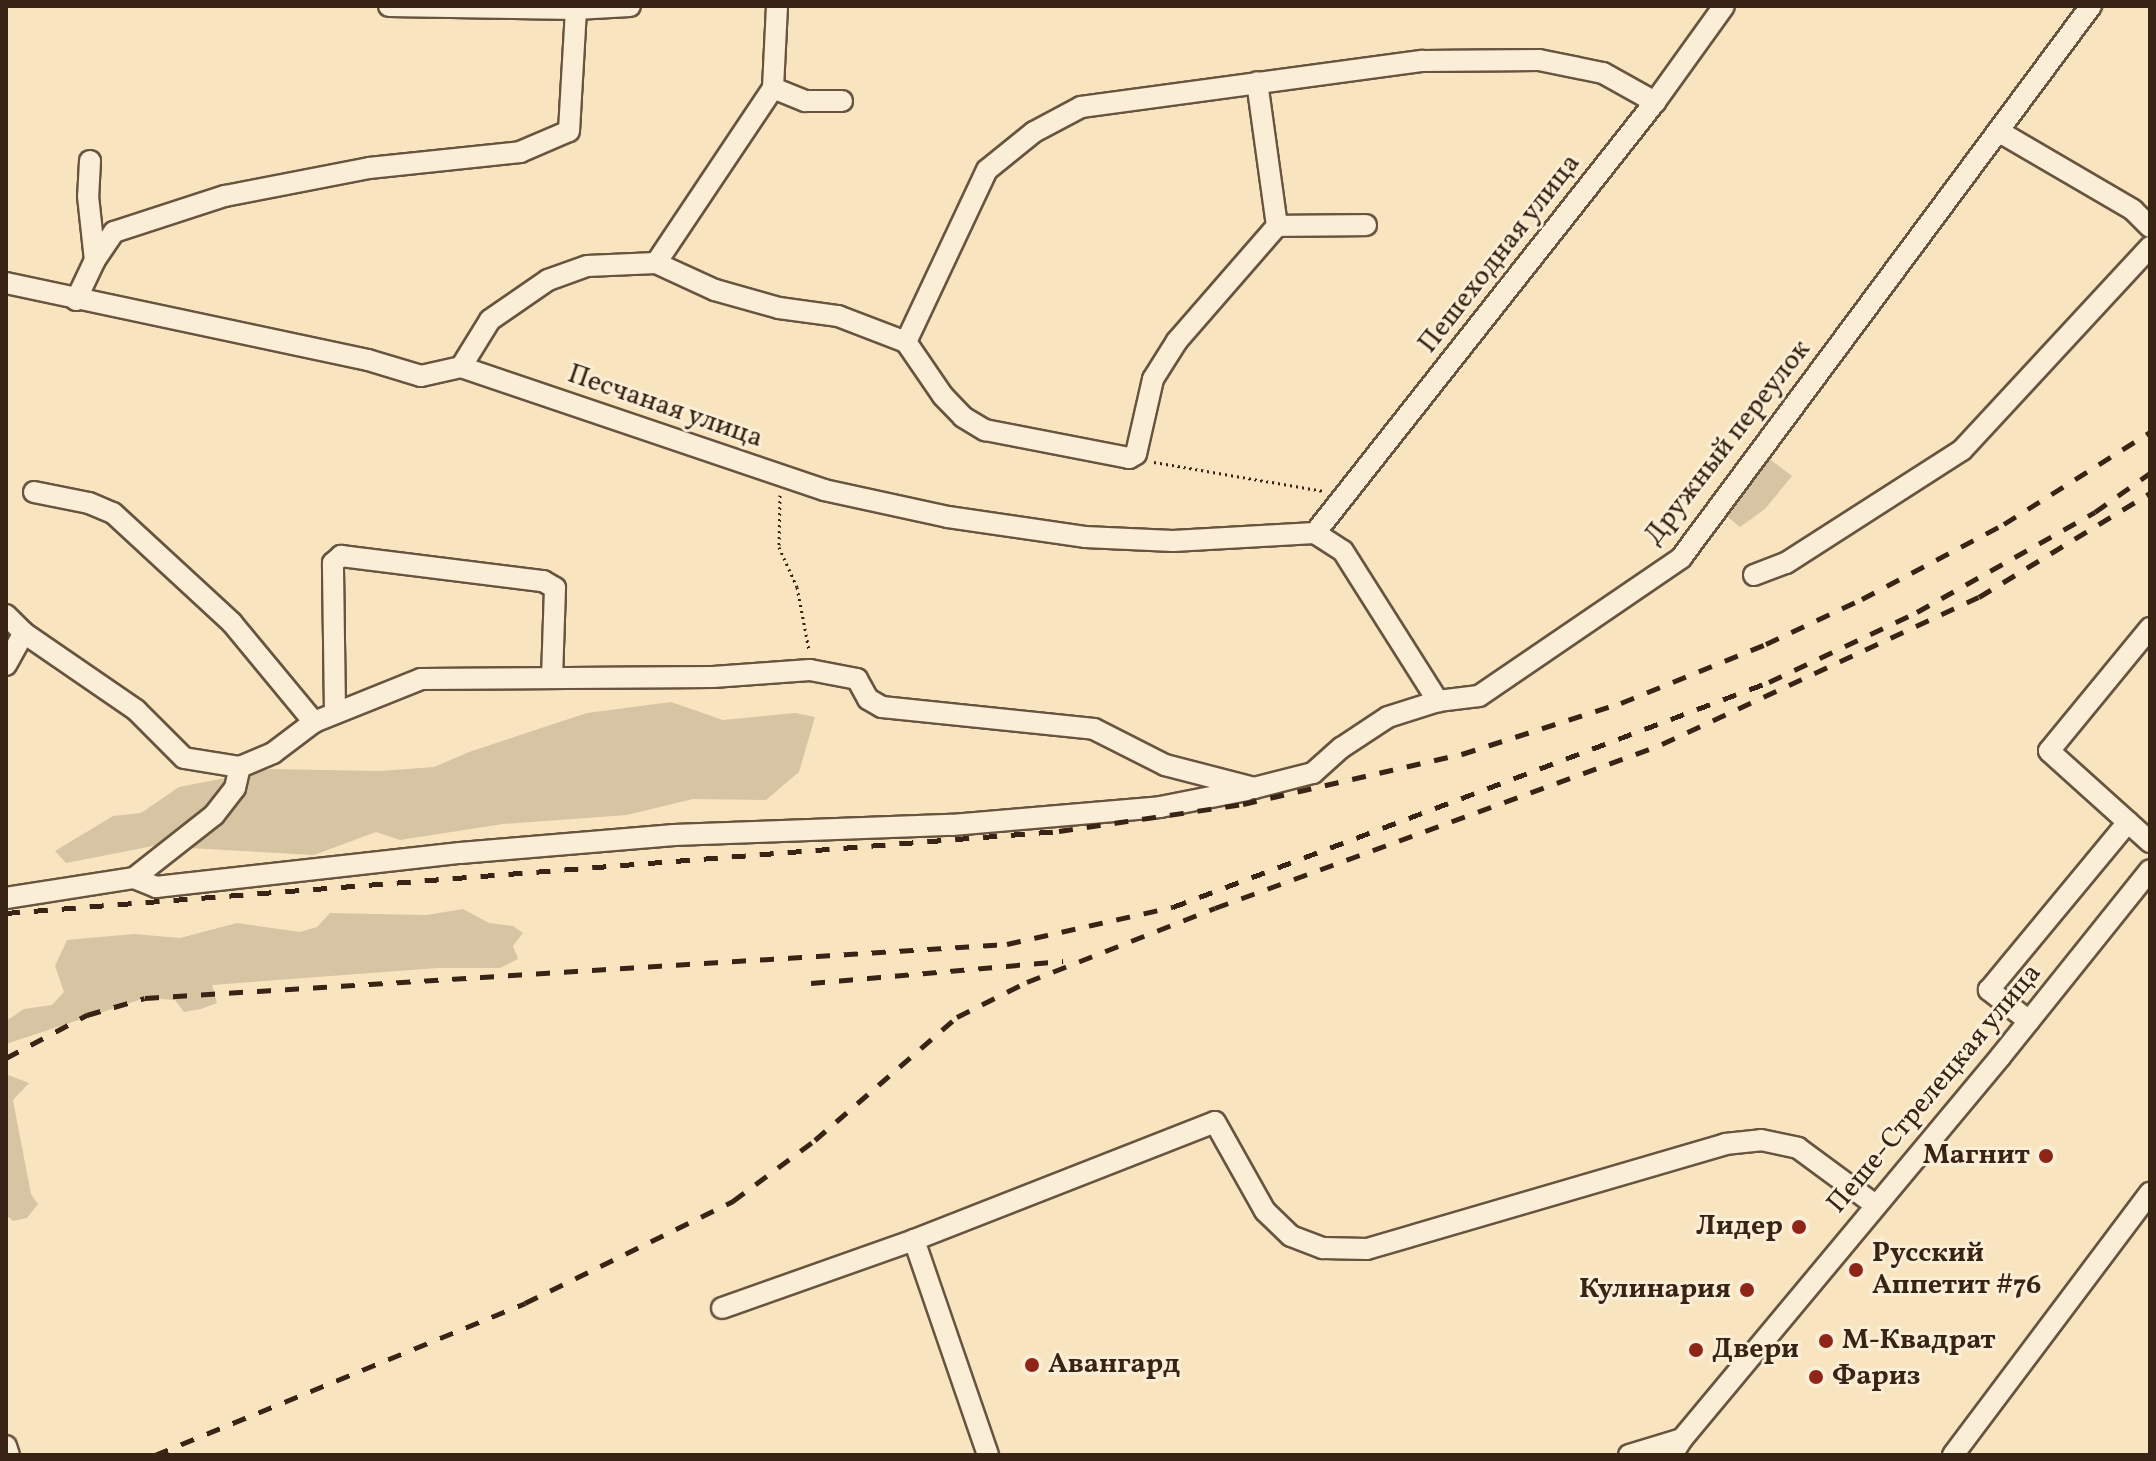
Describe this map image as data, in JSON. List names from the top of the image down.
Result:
{
  "streets": {
    "street": [
      "Пешеходная улица",
      "Песчаная улица",
      "Дружный переулок",
      "Пеше-Стрелецкая улица"
    ]
  },
  "crossings": [
    ["Пешеходная улица", "Песчаная улица"]
  ],
  "places": [
    "Магнит",
    "Лидер",
    "Русский Аппетит #76",
    "Кулинария",
    "М-Квадрат",
    "Двери",
    "Авангард",
    "Фариз"
  ]
}
